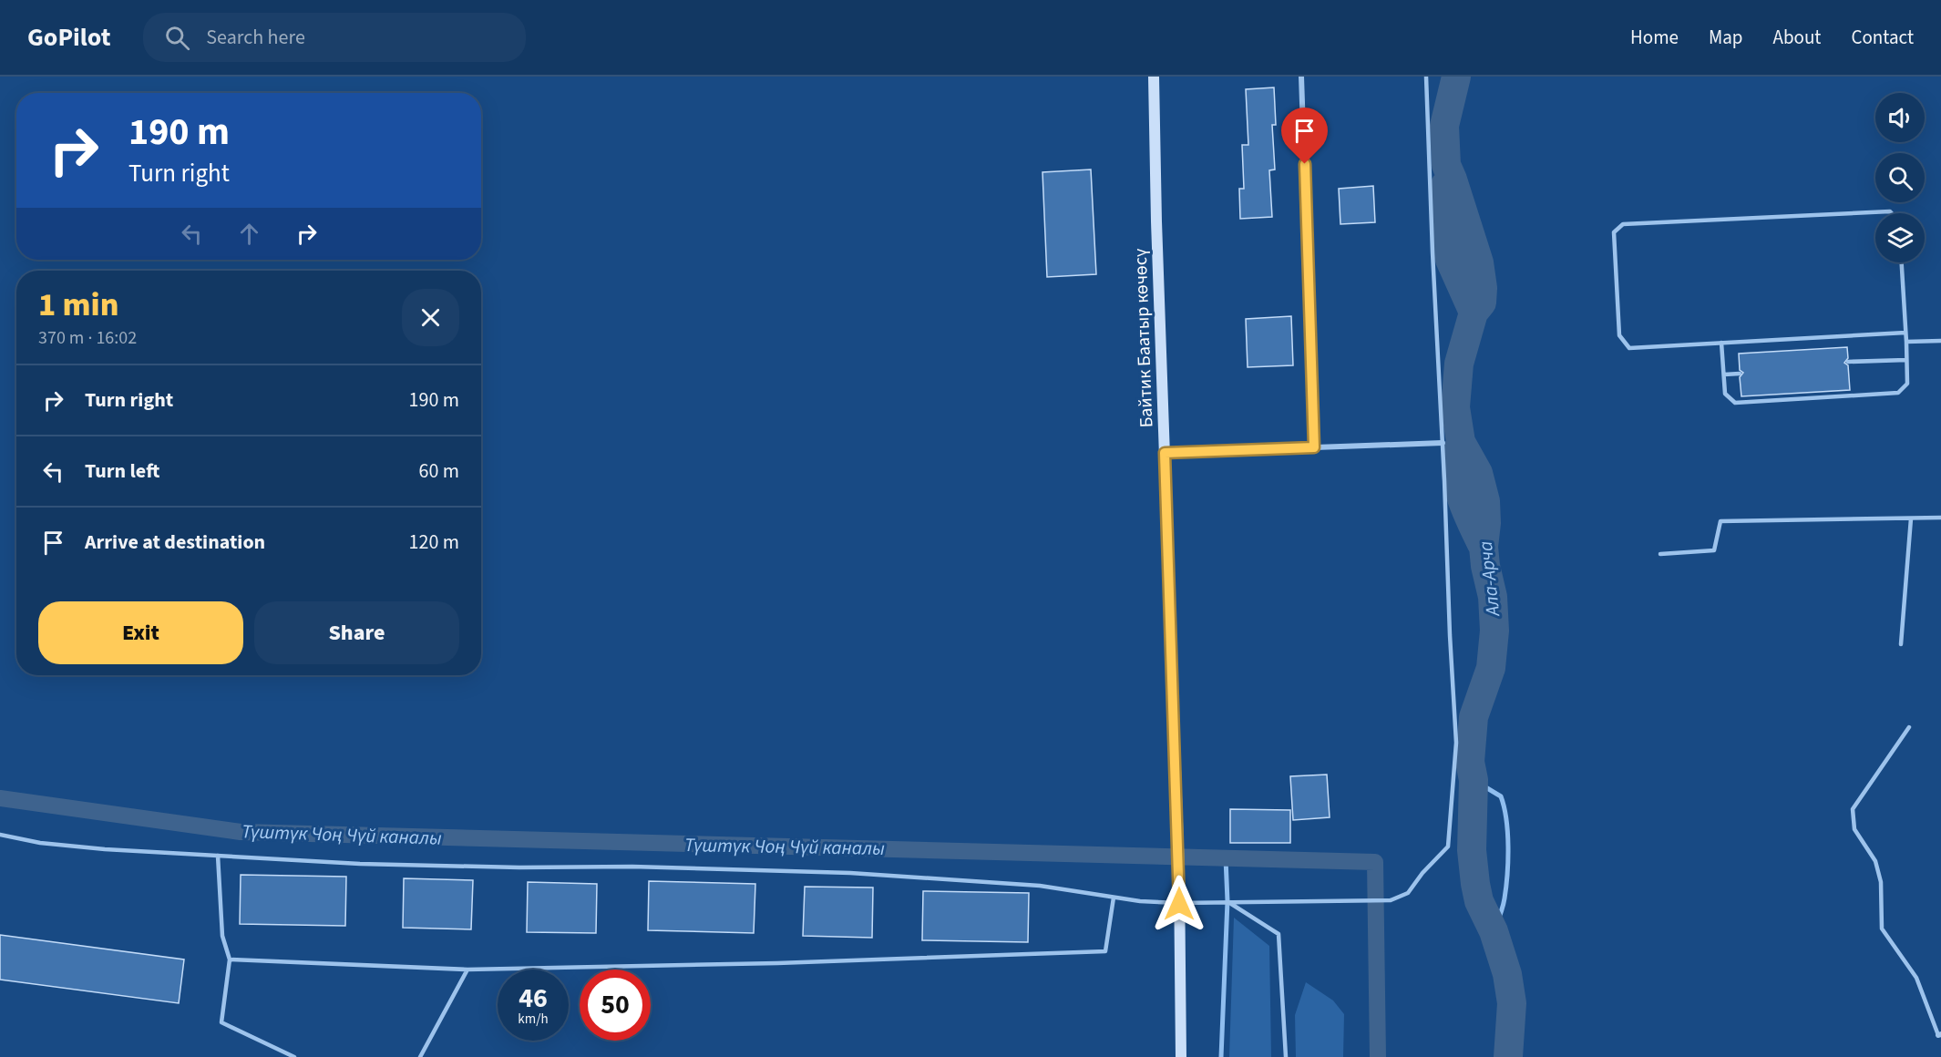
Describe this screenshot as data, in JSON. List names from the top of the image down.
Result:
{
  "streets": {
    "main road": ["Байтик Баатыр көчөсү"]
  },
  "water": ["Ала-Арча", "Түштүк Чоң Чүй каналы"],
  "page": {
    "header": "GoPilot",
    "search": "Search here",
    "nav": [
      "Home",
      "Map",
      "About",
      "Contact"
    ],
    "turn": ["190 m", "Turn right"],
    "heading": ["1 min", "370 m · 16:02"],
    "list": [
      {
        "name": "Turn right",
        "value": "190 m"
      },
      {
        "name": "Turn left",
        "value": "60 m"
      },
      {
        "name": "Arrive at destination",
        "value": "120 m"
      }
    ],
    "buttons": ["Exit", "Share"],
    "speed": "46 km/h",
    "limit": "50"
  }
}
